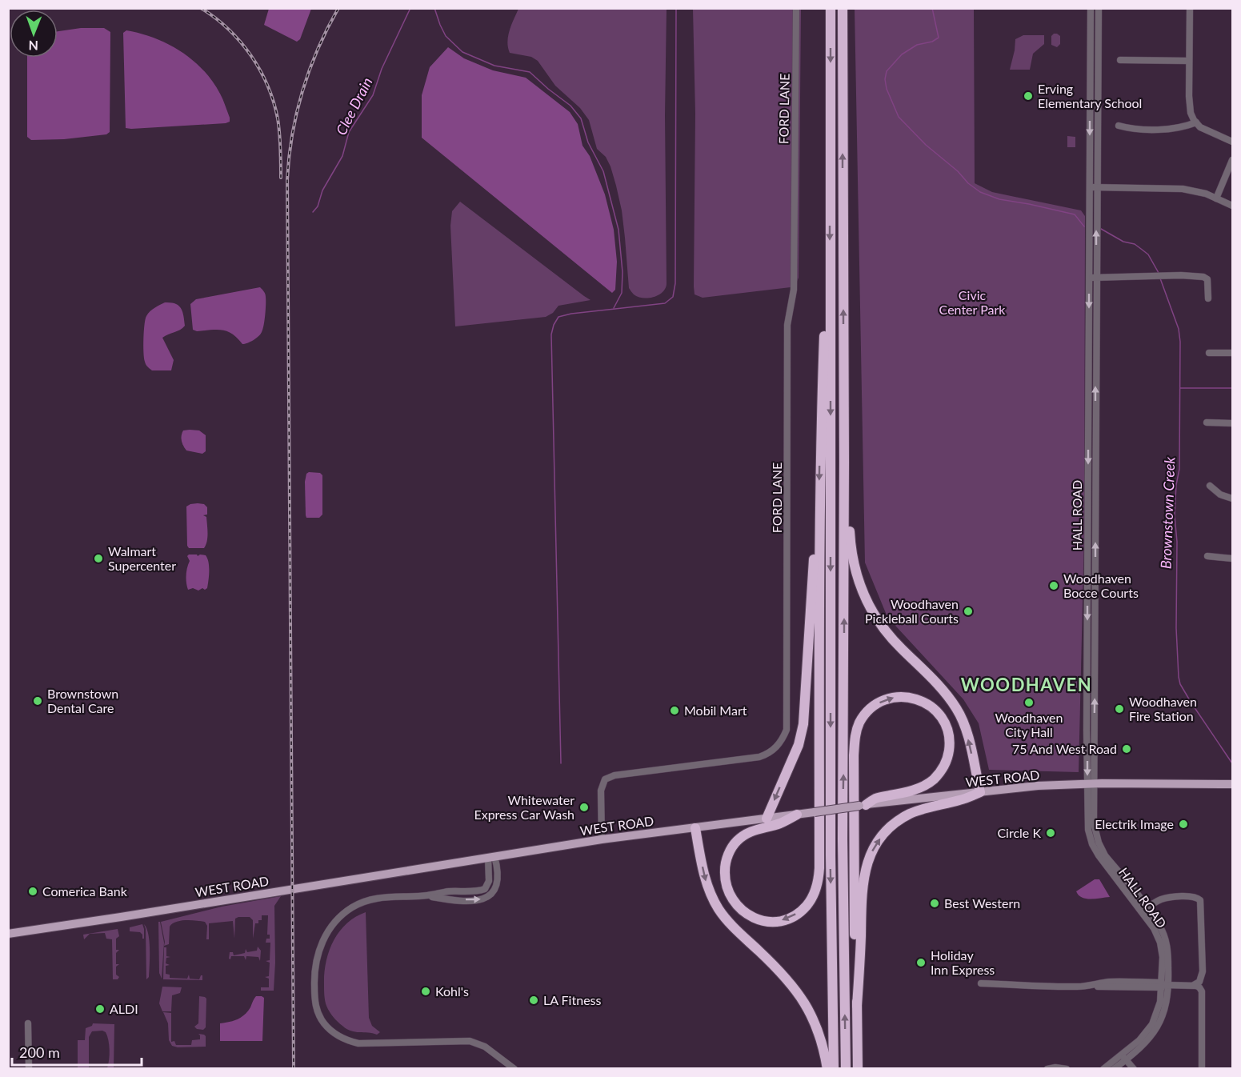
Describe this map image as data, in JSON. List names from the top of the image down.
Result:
{
  "streets": {
    "main road": ["WEST ROAD"],
    "street": ["FORD LANE", "HALL ROAD"]
  },
  "crossings": [
    ["FORD LANE", "WEST ROAD"],
    ["HALL ROAD", "WEST ROAD"]
  ],
  "districts": ["WOODHAVEN"],
  "water": ["Clee Drain", "Brownstown Creek"],
  "parks": ["Civic Center Park"],
  "places": [
    "Erving Elementary School",
    "Walmart Supercenter",
    "Woodhaven Bocce Courts",
    "Woodhaven Pickleball Courts",
    "Brownstown Dental Care",
    "Woodhaven City Hall",
    "Woodhaven Fire Station",
    "Mobil Mart",
    "75 And West Road",
    "Whitewater Express Car Wash",
    "Electrik Image",
    "Circle K",
    "Comerica Bank",
    "Best Western",
    "Holiday Inn Express",
    "Kohl's",
    "LA Fitness",
    "ALDI"
  ],
  "scale_bar": "200 m",
  "north": "bottom"
}
